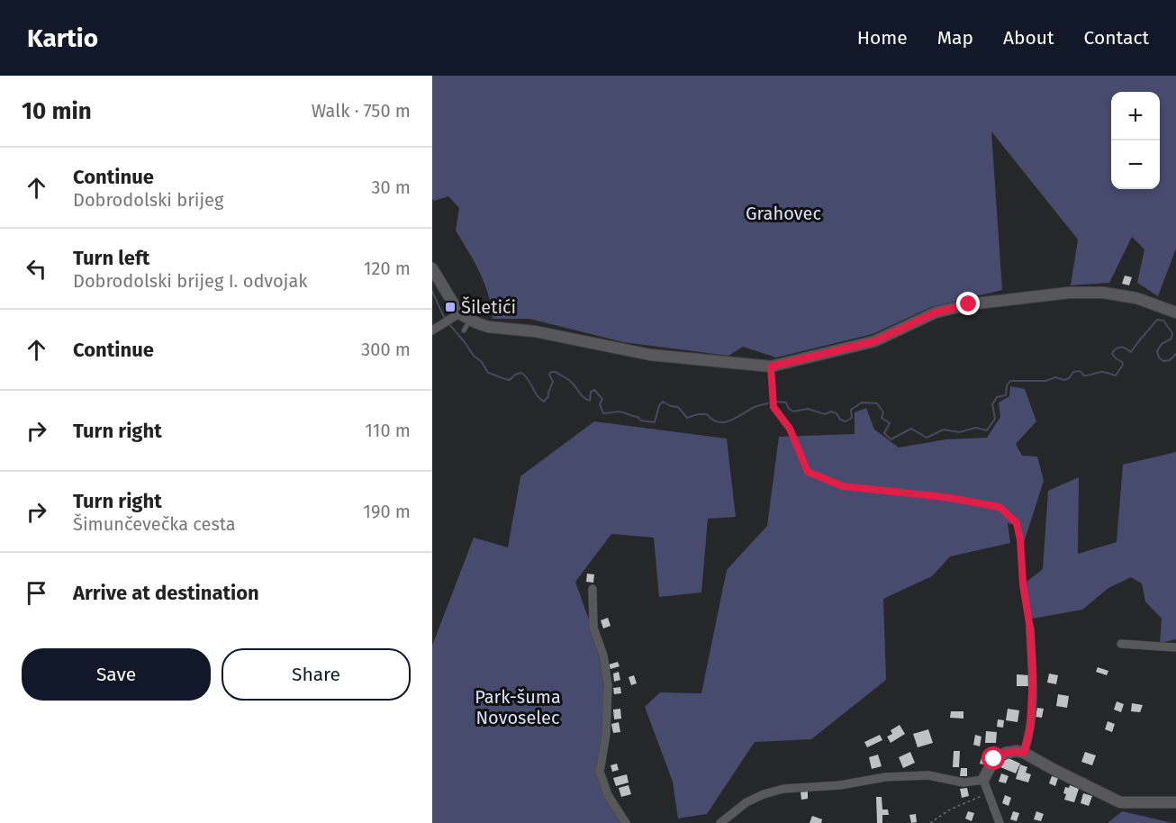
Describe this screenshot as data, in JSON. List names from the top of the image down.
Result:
{
  "parks": ["Grahovec", "Park-šuma Novoselec"],
  "places": {
    "transit": ["Šiletići"]
  },
  "page": {
    "header": "Kartio",
    "nav": [
      "Home",
      "Map",
      "About",
      "Contact"
    ],
    "heading": ["10 min", "Walk · 750 m"],
    "map_buttons": ["+", "−"],
    "list": [
      ["Continue", "Dobrodolski brijeg", "30 m"],
      ["Turn left", "Dobrodolski brijeg I. odvojak", "120 m"],
      ["Continue", "300 m"],
      ["Turn right", "110 m"],
      ["Turn right", "Šimunčevečka cesta", "190 m"],
      "Arrive at destination"
    ],
    "buttons": ["Save", "Share"]
  }
}
